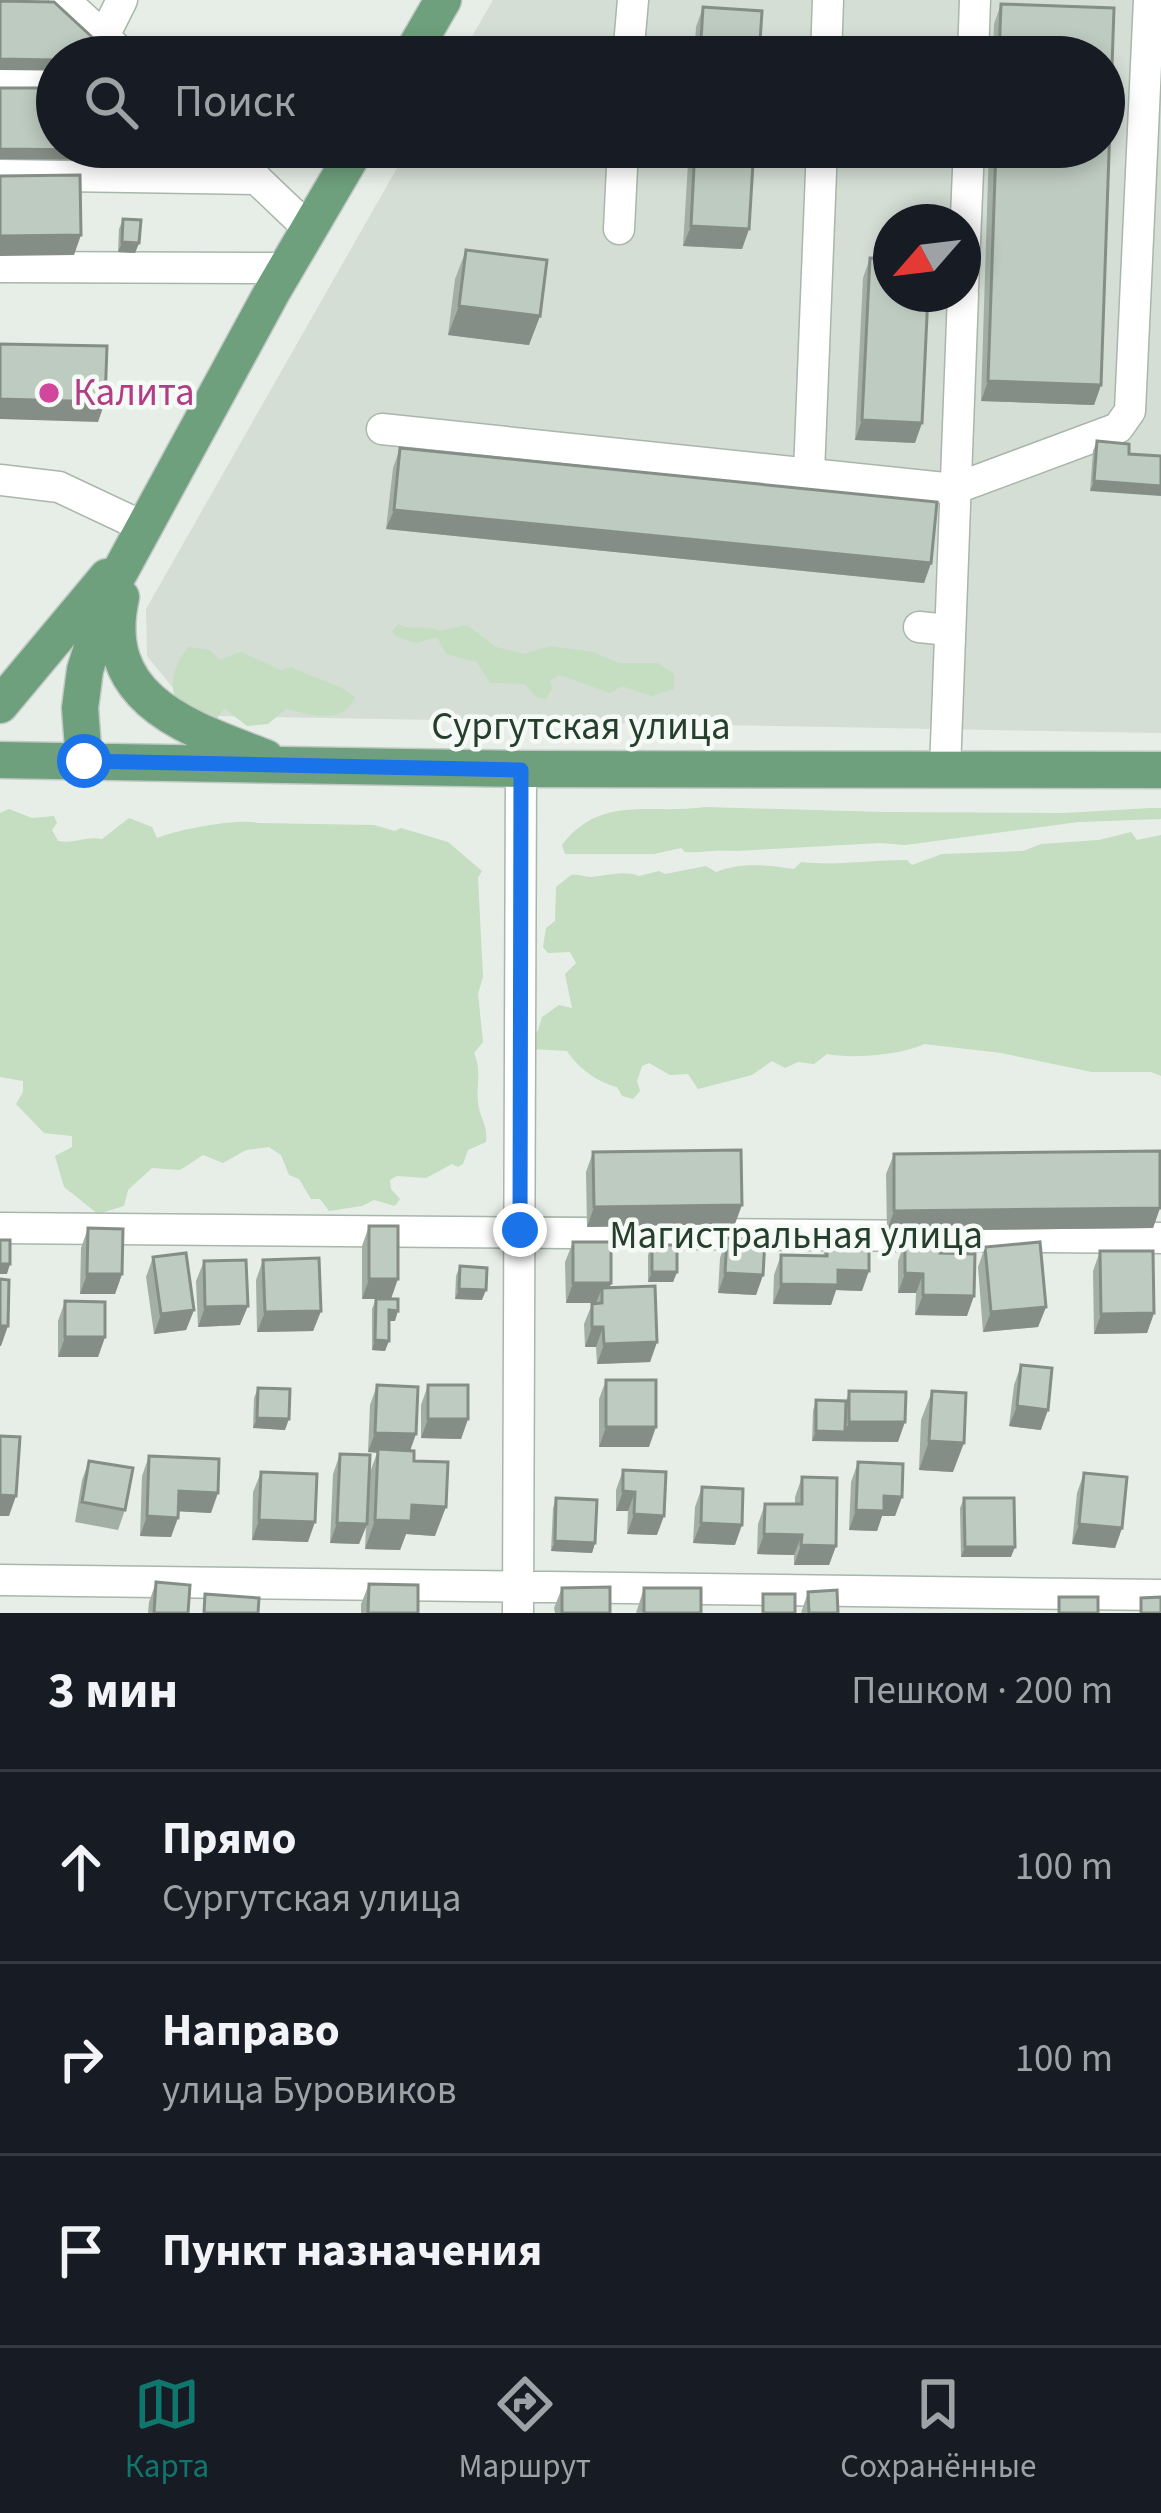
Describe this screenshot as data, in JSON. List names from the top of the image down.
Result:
{
  "streets": {
    "main road": ["Сургутская улица"],
    "street": ["Магистральная улица"]
  },
  "places": ["Калита"],
  "north": "bottom left",
  "page": {
    "search": "Поиск",
    "heading": ["3 мин", "Пешком · 200 m"],
    "list": [
      ["Прямо", "Сургутская улица", "100 m"],
      ["Направо", "улица Буровиков", "100 m"],
      "Пункт назначения"
    ],
    "nav": ["Карта", "Маршрут", "Сохранённые"]
  }
}
